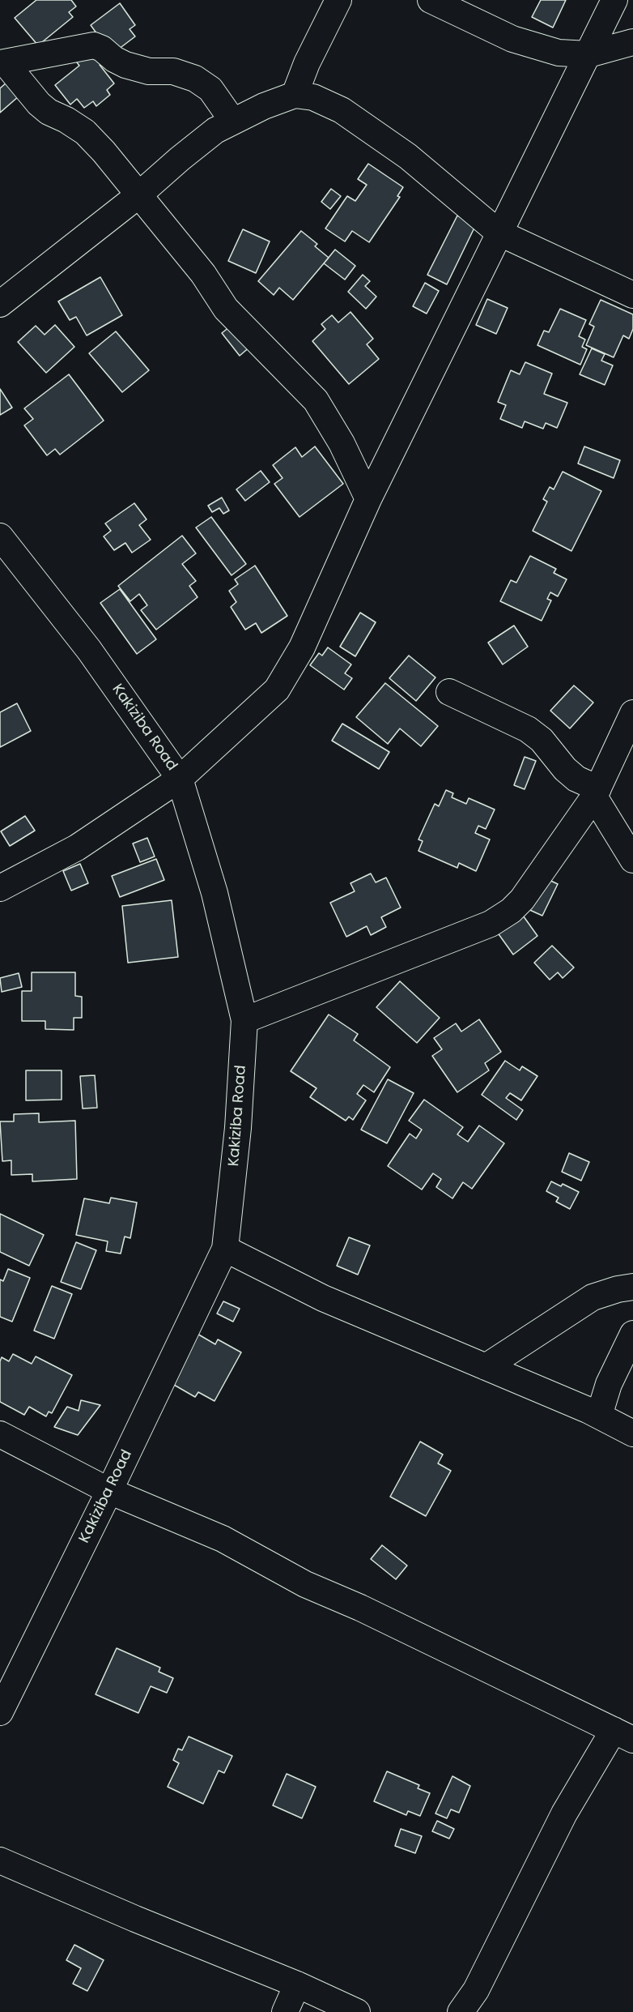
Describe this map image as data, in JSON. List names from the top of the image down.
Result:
{
  "streets": {
    "street": ["Kakiziba Road"]
  }
}
